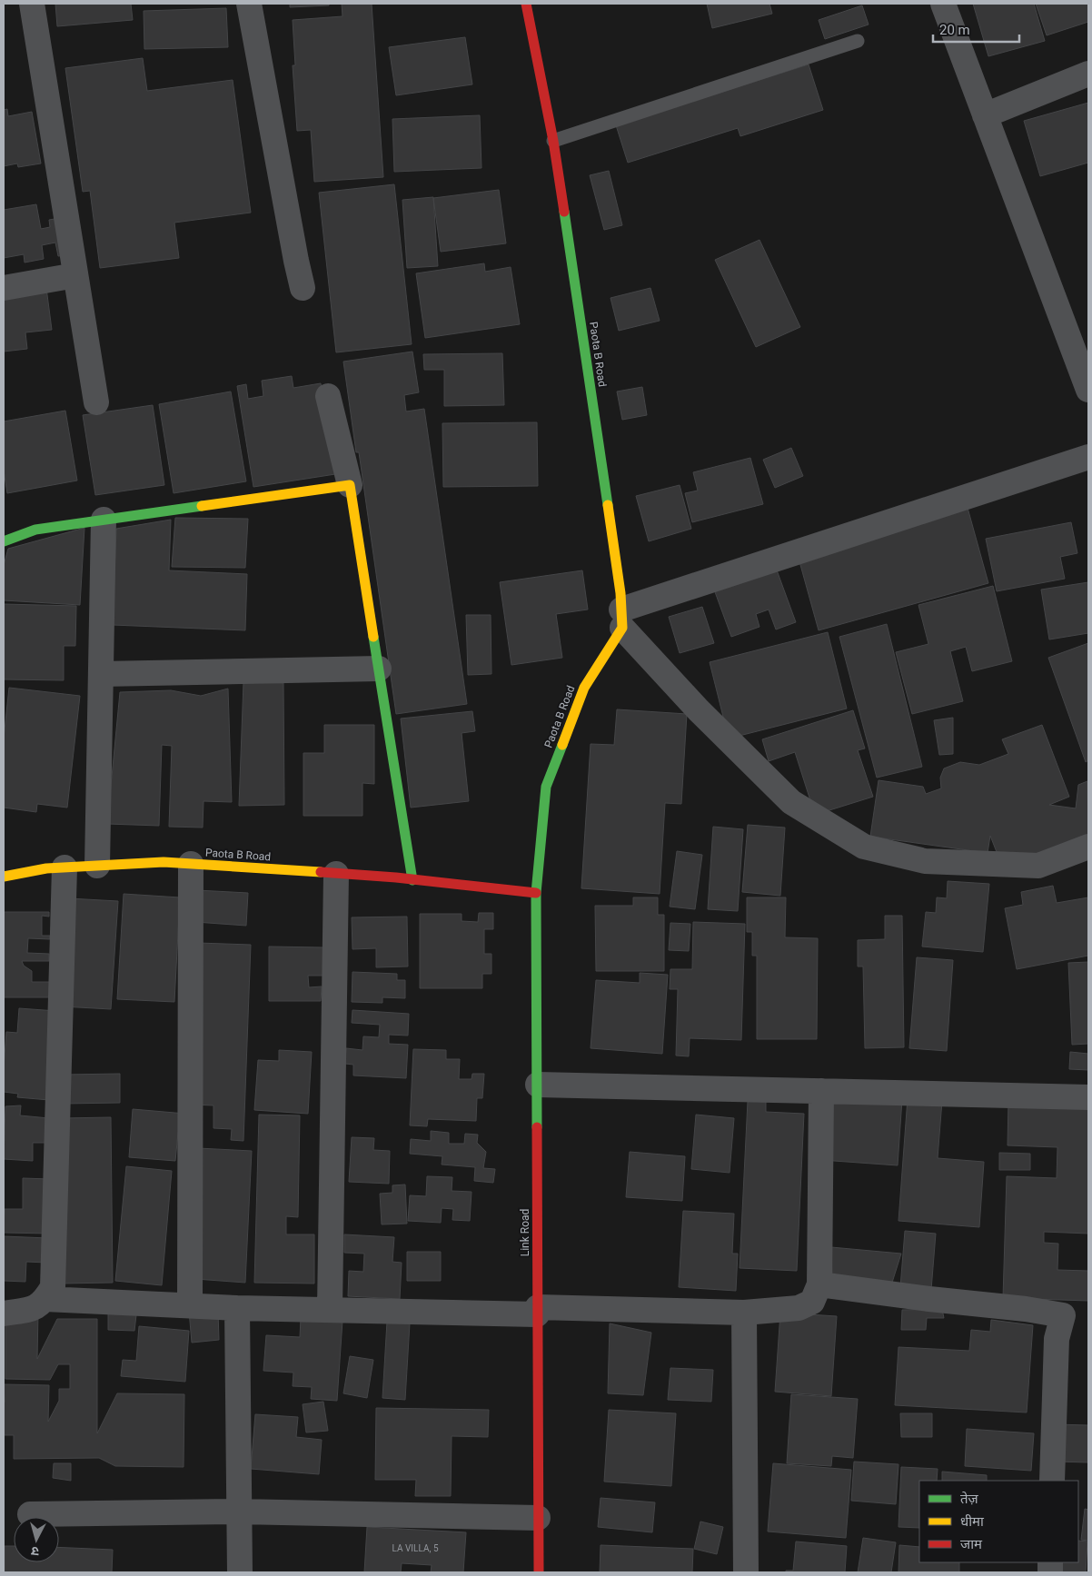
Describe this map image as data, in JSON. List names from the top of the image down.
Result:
{
  "streets": {
    "street": ["Paota B Road", "Link Road"]
  },
  "crossings": [
    ["Paota B Road", "Link Road"]
  ],
  "house_numbers": ["LA VILLA, 5"],
  "legend": ["तेज़", "धीमा", "जाम"],
  "scale_bar": "20 m",
  "north": "bottom"
}
